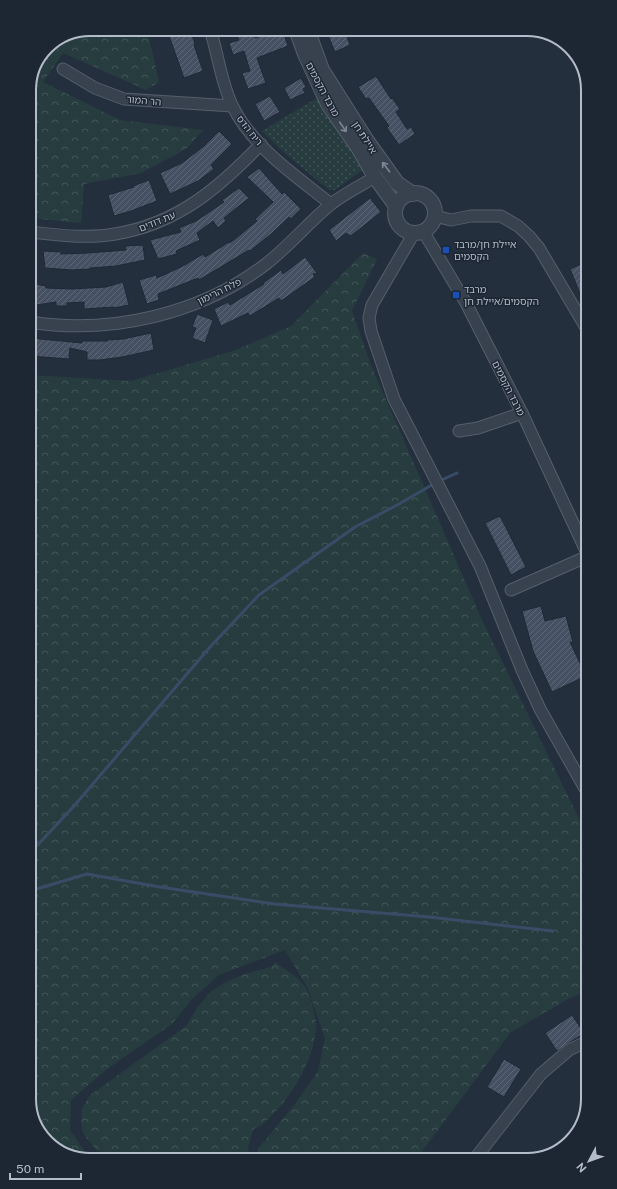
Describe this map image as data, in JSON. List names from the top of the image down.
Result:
{
  "streets": {
    "street": [
      "מרבד הקסמים",
      "הר המור",
      "ריח הדס",
      "איילת חן",
      "עת דודים",
      "פלח הרימון"
    ]
  },
  "crossings": [
    ["מרבד הקסמים", "איילת חן"],
    ["מרבד הקסמים", "פלח הרימון"],
    ["הר המור", "ריח הדס"],
    ["ריח הדס", "עת דודים"],
    ["ריח הדס", "פלח הרימון"]
  ],
  "one_way": ["איילת חן"],
  "places": {
    "transit": ["איילת חן/מרבד הקסמים", "מרבד הקסמים/איילת חן"]
  },
  "scale_bar": "50 m",
  "north": "bottom left"
}
